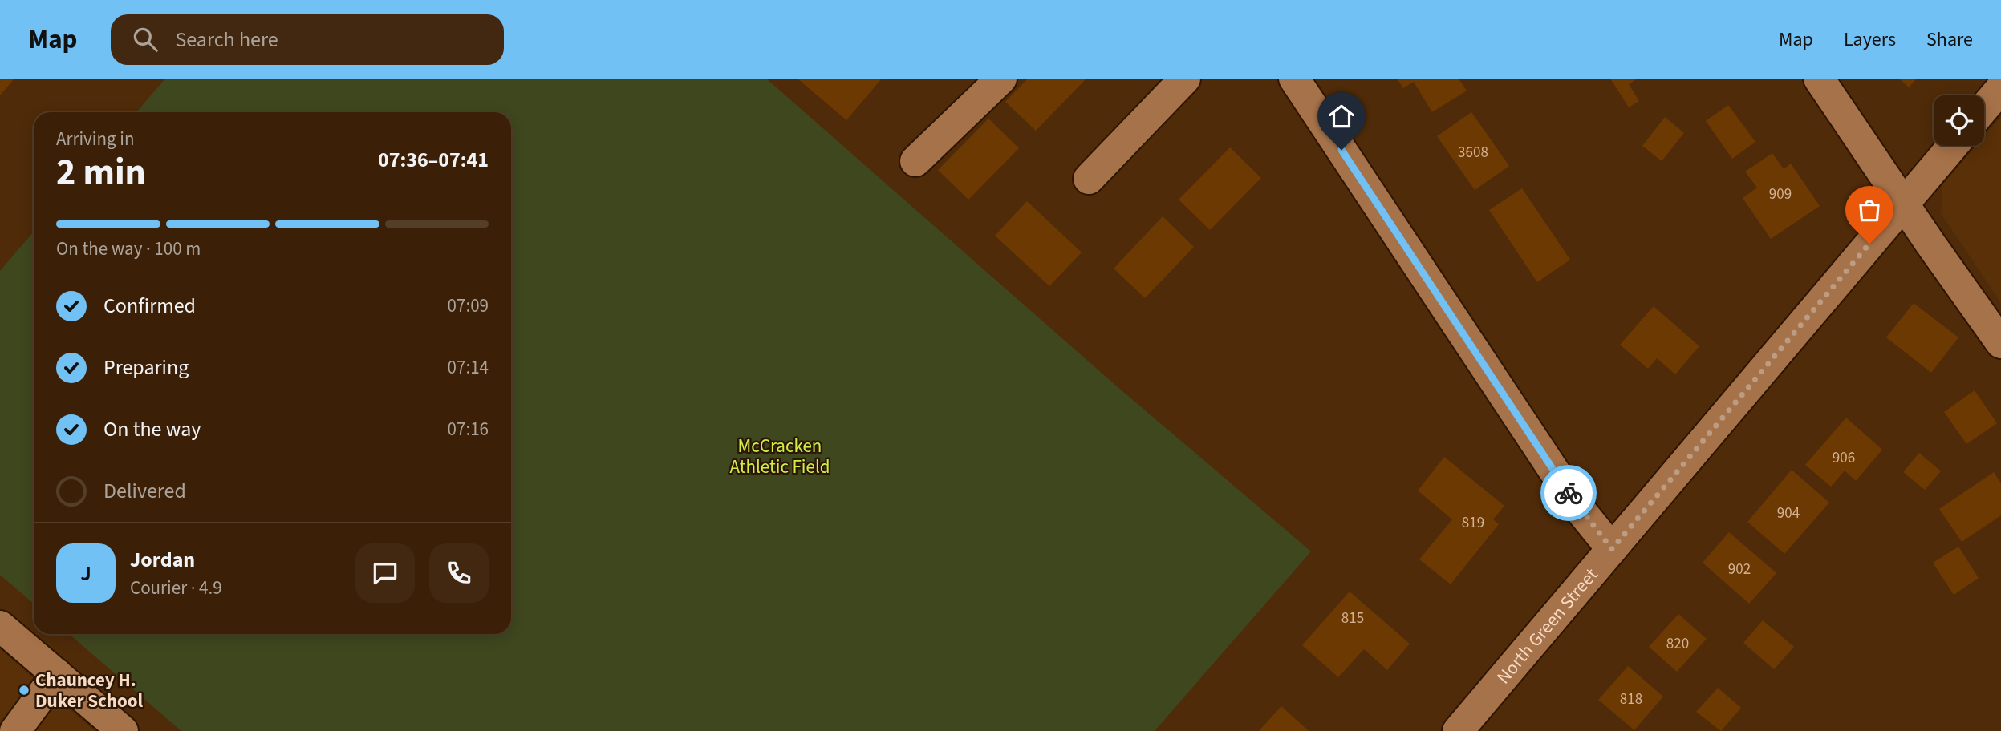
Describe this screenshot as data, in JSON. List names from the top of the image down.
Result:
{
  "streets": {
    "street": ["North Green Street"]
  },
  "parks": ["McCracken Athletic Field"],
  "places": ["Chauncey H. Duker School"],
  "house_numbers": [
    "3608",
    "909",
    "906",
    "904",
    "819",
    "902",
    "815",
    "820",
    "818"
  ],
  "page": {
    "header": "Map",
    "search": "Search here",
    "nav": ["Map", "Layers", "Share"],
    "heading": ["2 min", "Arriving in", "07:36–07:41"],
    "panel": ["Jordan", "Courier · 4.9"],
    "bar": "On the way · 100 m",
    "list": [
      ["Confirmed", "07:09"],
      ["Preparing", "07:14"],
      ["On the way", "07:16"],
      "Delivered"
    ],
    "round": "J"
  }
}
